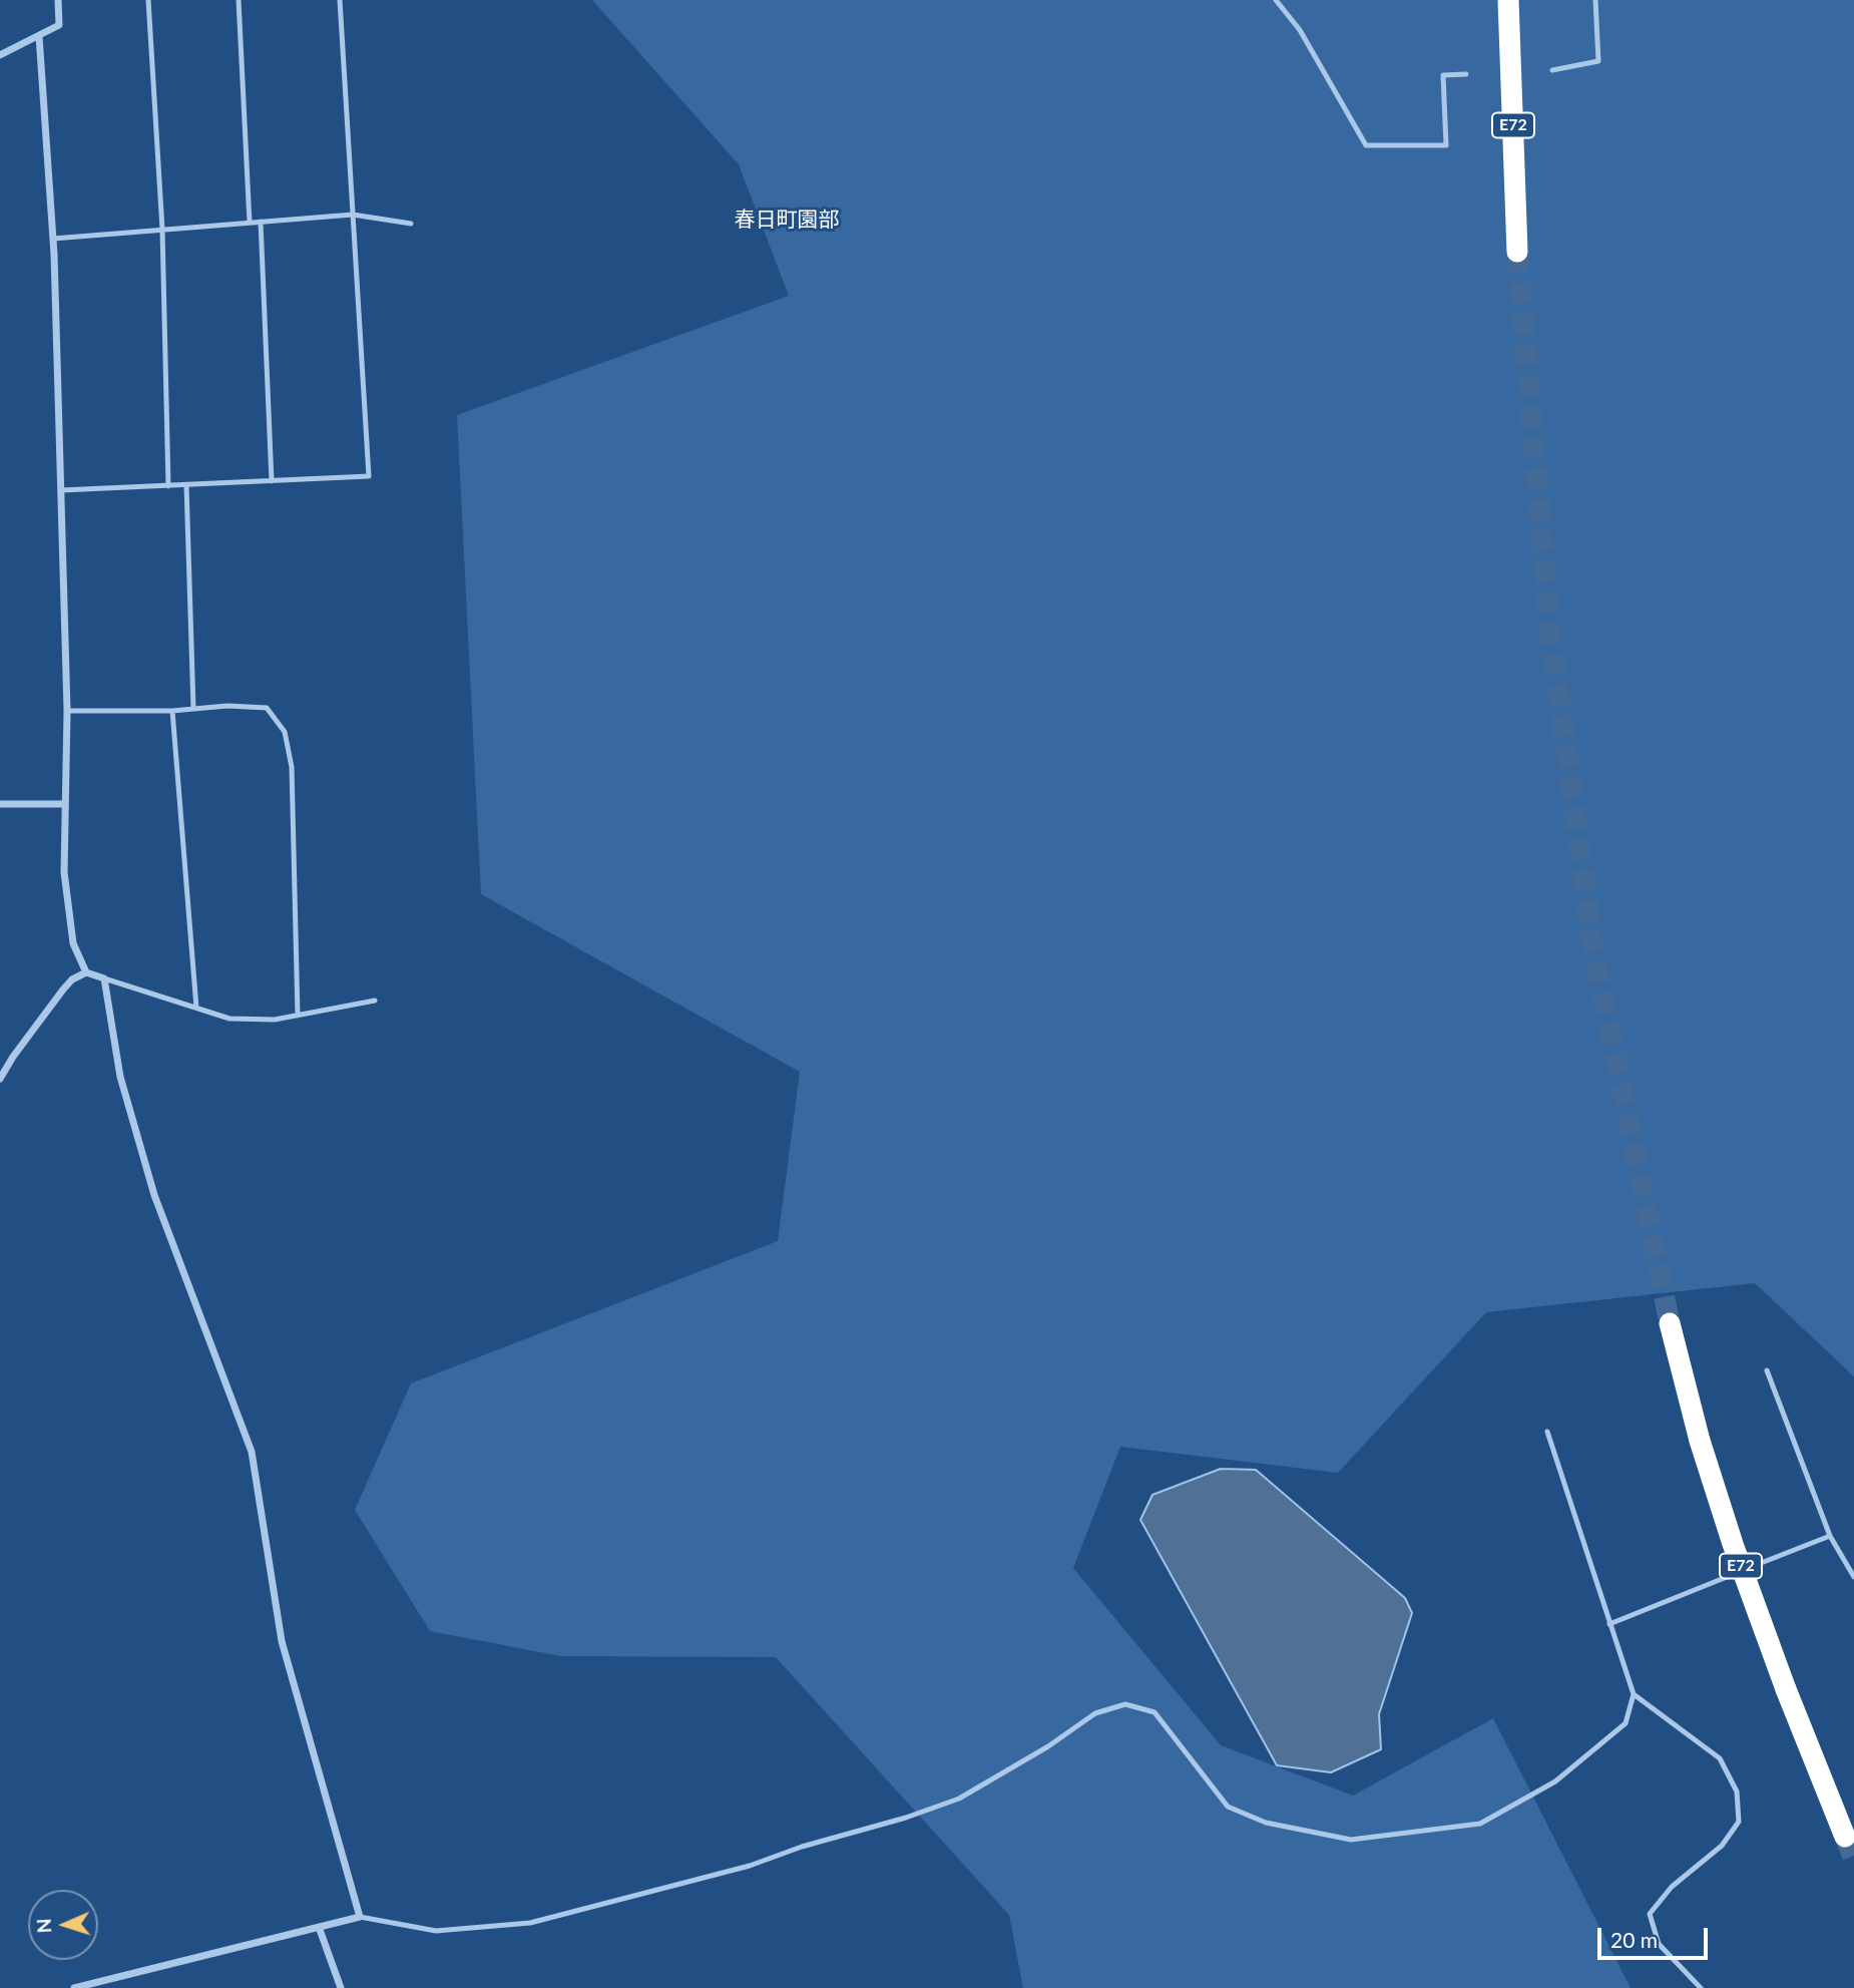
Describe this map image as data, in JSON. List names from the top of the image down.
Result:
{
  "streets": {
    "highway": ["E72"]
  },
  "districts": ["春日町園部"],
  "scale_bar": "20 m",
  "north": "left"
}
